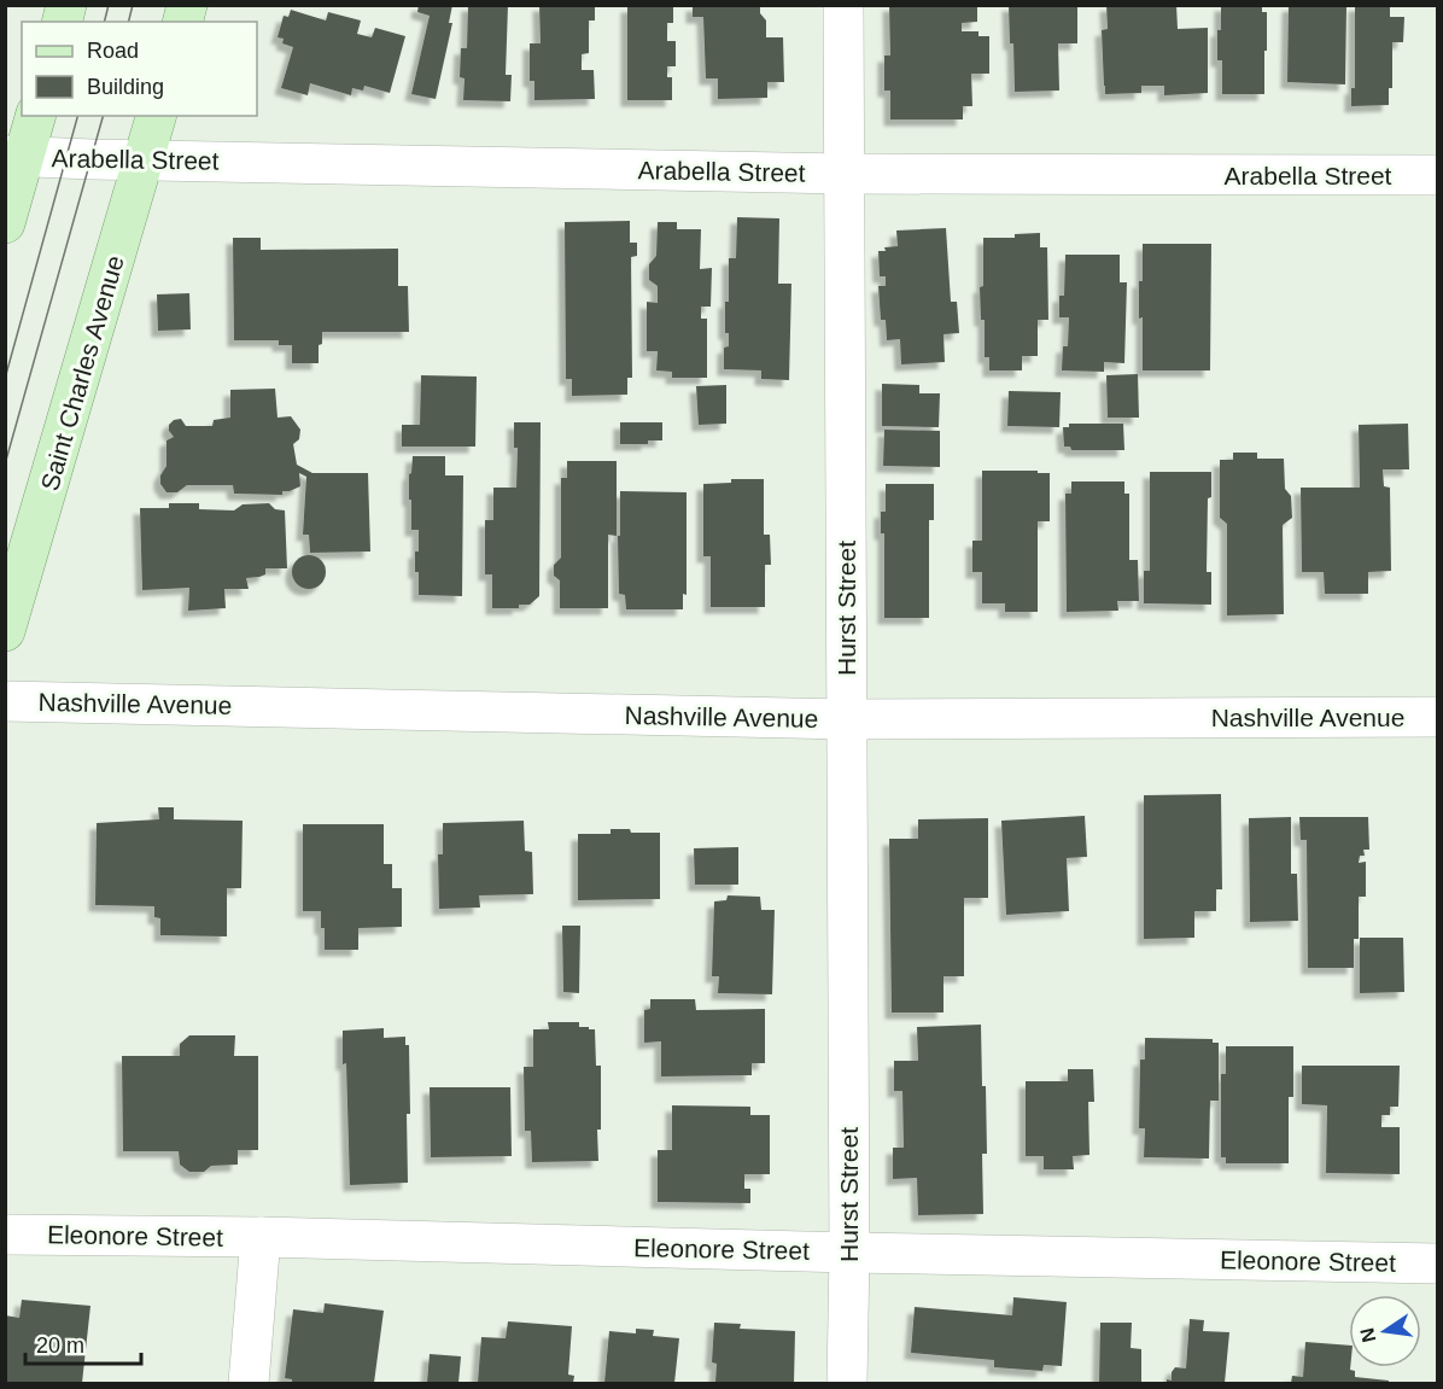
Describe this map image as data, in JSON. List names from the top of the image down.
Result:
{
  "streets": {
    "main road": ["Saint Charles Avenue"],
    "street": [
      "Arabella Street",
      "Hurst Street",
      "Nashville Avenue",
      "Eleonore Street"
    ]
  },
  "crossings": [
    ["Arabella Street", "Saint Charles Avenue"],
    ["Arabella Street", "Hurst Street"],
    ["Hurst Street", "Nashville Avenue"],
    ["Hurst Street", "Eleonore Street"]
  ],
  "legend": ["Road", "Building"],
  "scale_bar": "20 m",
  "north": "left"
}
